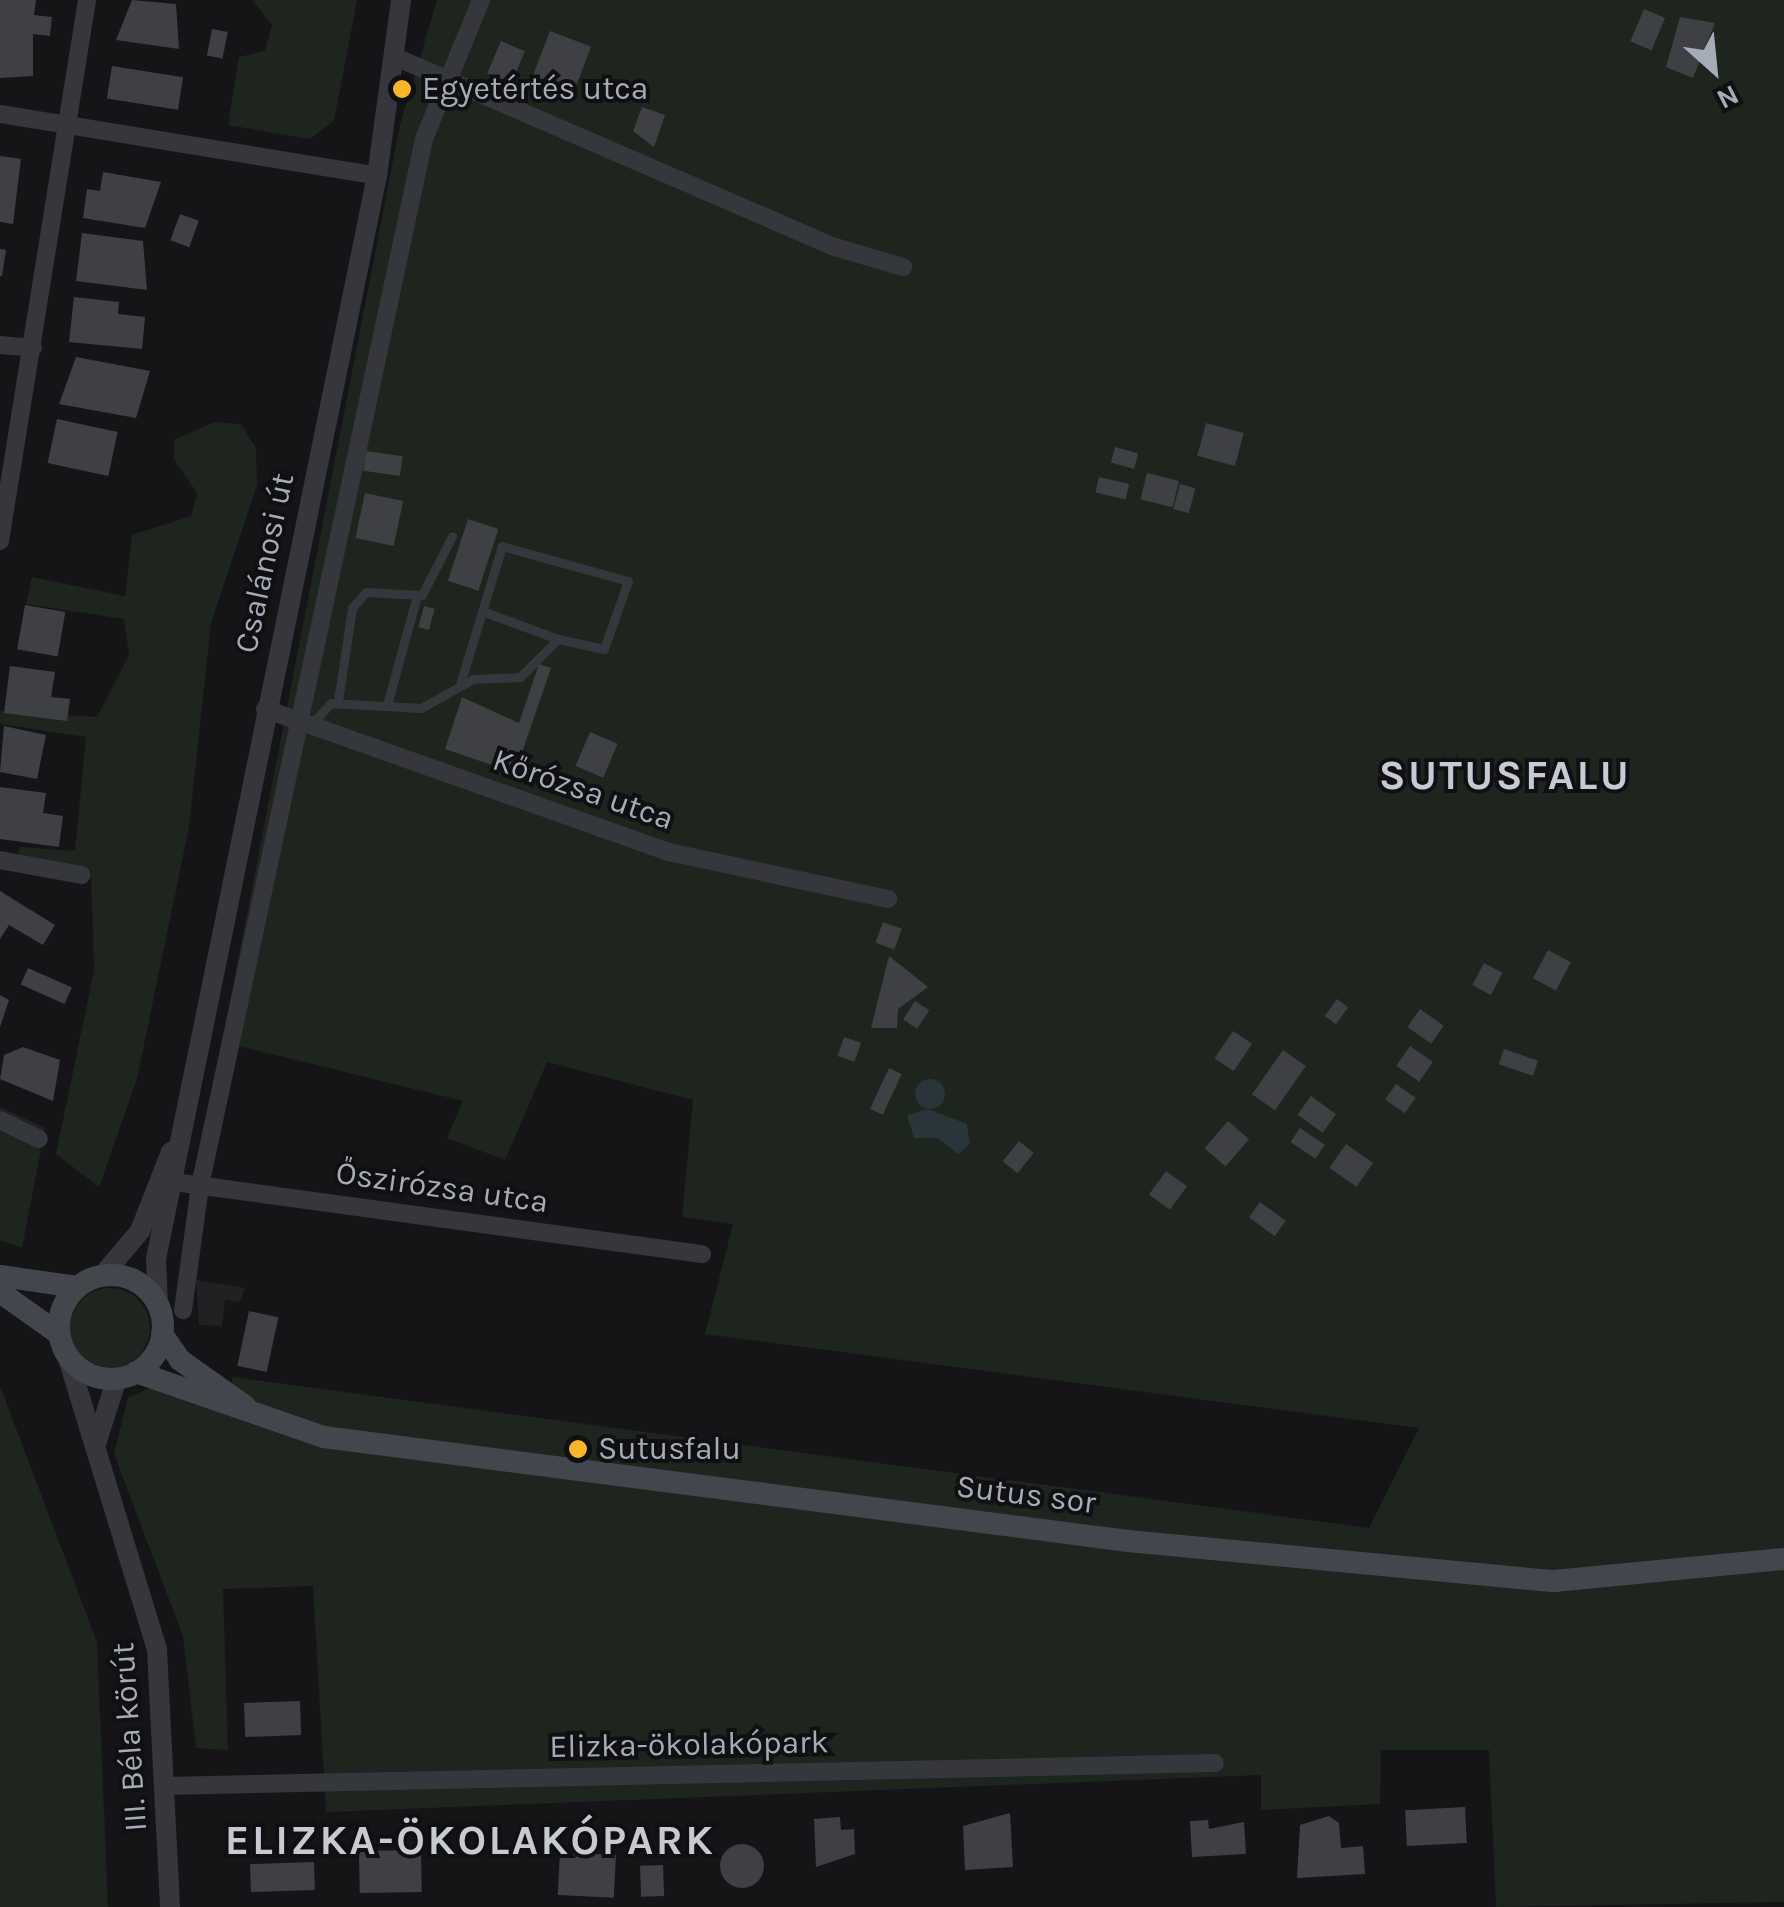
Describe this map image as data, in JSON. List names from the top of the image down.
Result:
{
  "streets": {
    "main road": ["Sutus sor"],
    "street": [
      "Csalánosi út",
      "Kőrózsa utca",
      "Őszirózsa utca",
      "III. Béla körút",
      "Elizka-ökolakópark"
    ]
  },
  "crossings": [
    ["Csalánosi út", "Kőrózsa utca"],
    ["Csalánosi út", "Őszirózsa utca"],
    ["Csalánosi út", "III. Béla körút"],
    ["III. Béla körút", "Elizka-ökolakópark"]
  ],
  "districts": ["SUTUSFALU", "ELIZKA-ÖKOLAKÓPARK"],
  "places": ["Egyetértés utca", "Sutusfalu"],
  "north": "bottom right"
}
